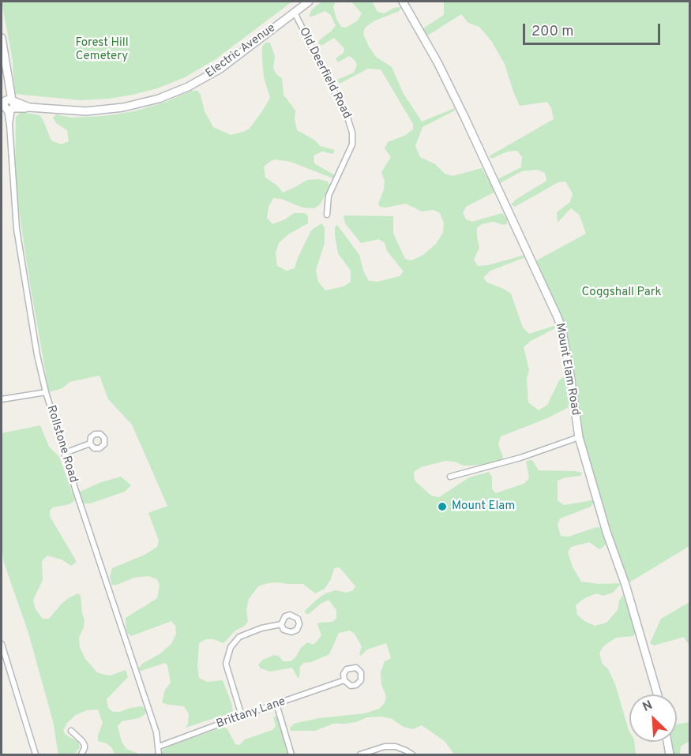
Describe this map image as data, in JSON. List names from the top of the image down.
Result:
{
  "streets": {
    "main road": ["Electric Avenue", "Mount Elam Road", "Rollstone Road"],
    "street": ["Old Deerfield Road", "Brittany Lane"]
  },
  "crossings": [
    ["Electric Avenue", "Old Deerfield Road"],
    ["Electric Avenue", "Rollstone Road"],
    ["Rollstone Road", "Brittany Lane"]
  ],
  "parks": ["Forest Hill Cemetery", "Coggshall Park"],
  "places": ["Mount Elam"],
  "scale_bar": "200 m",
  "north": "top left"
}
